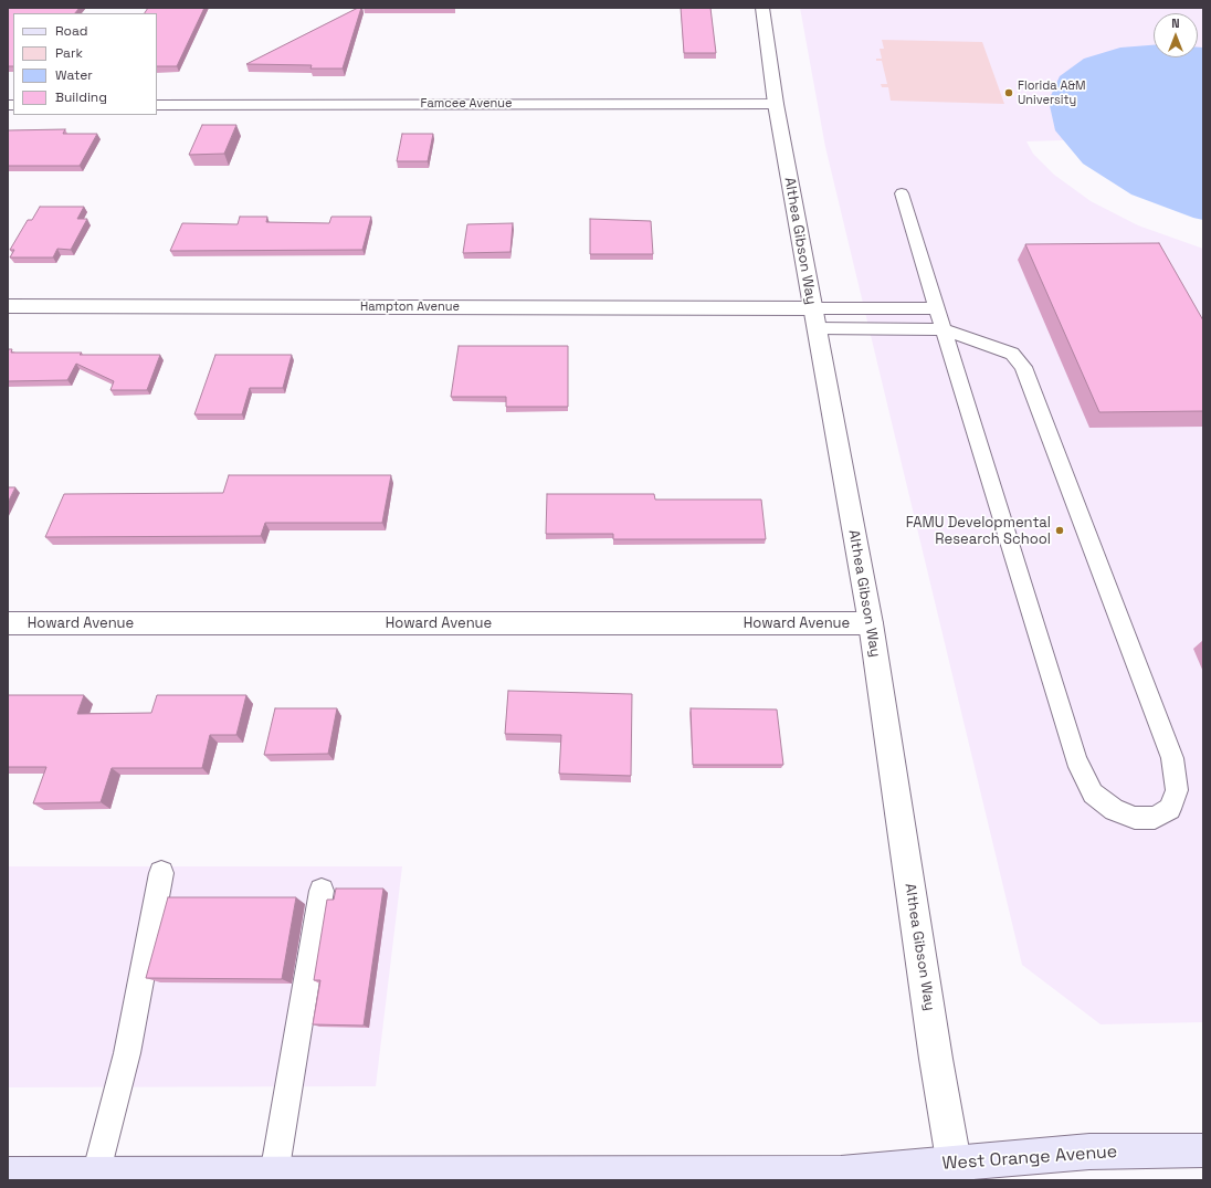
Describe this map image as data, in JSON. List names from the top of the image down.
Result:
{
  "streets": {
    "main road": ["West Orange Avenue"],
    "street": [
      "Famcee Avenue",
      "Althea Gibson Way",
      "Hampton Avenue",
      "Howard Avenue"
    ]
  },
  "crossings": [
    ["Famcee Avenue", "Althea Gibson Way"],
    ["Althea Gibson Way", "Hampton Avenue"],
    ["Althea Gibson Way", "Howard Avenue"],
    ["Althea Gibson Way", "West Orange Avenue"]
  ],
  "places": ["Florida A&M University", "FAMU Developmental Research School"],
  "legend": [
    "Road",
    "Park",
    "Water",
    "Building"
  ],
  "north": "top"
}
